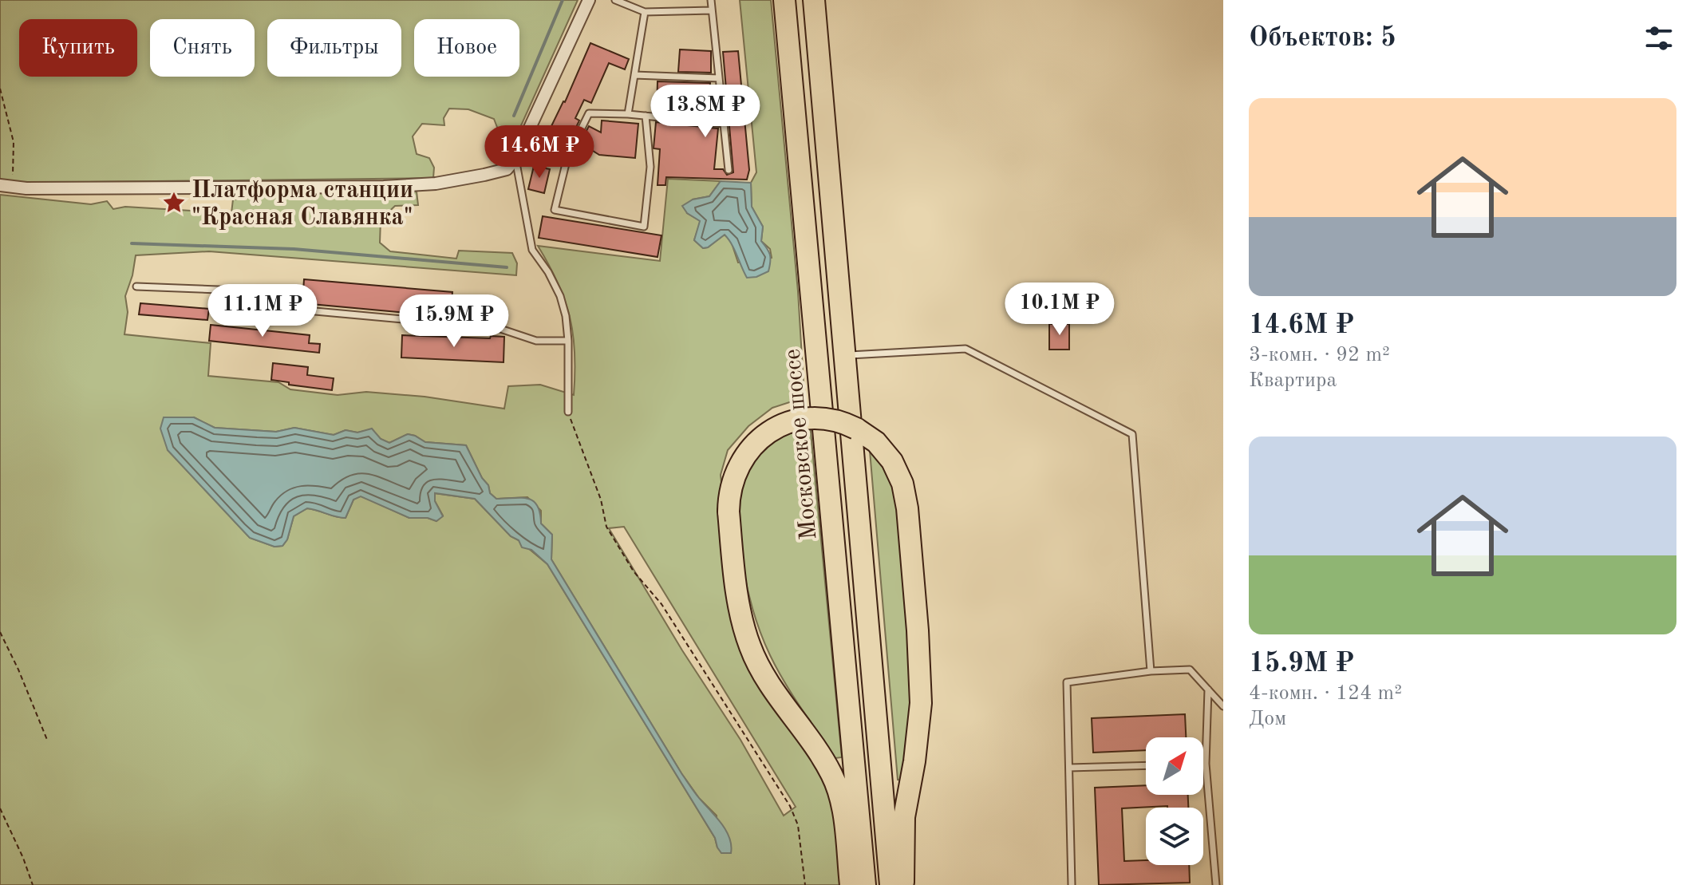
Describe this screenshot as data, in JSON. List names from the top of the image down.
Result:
{
  "streets": {
    "highway": ["Московское шоссе"]
  },
  "places": {
    "place": ["Платформа станции \"Красная Славянка\""]
  },
  "north": "top right",
  "page": {
    "heading": "Объектов: 5",
    "chip": [
      "Купить",
      "Снять",
      "Фильтры",
      "Новое"
    ],
    "list": [
      {
        "name": "14.6M ₽",
        "note": "3-комн. · 92 m² · Квартира"
      },
      {
        "name": "15.9M ₽",
        "note": "4-комн. · 124 m² · Дом"
      }
    ],
    "price": [
      "13.8M ₽",
      "14.6M ₽",
      "10.1M ₽",
      "11.1M ₽",
      "15.9M ₽"
    ]
  }
}
